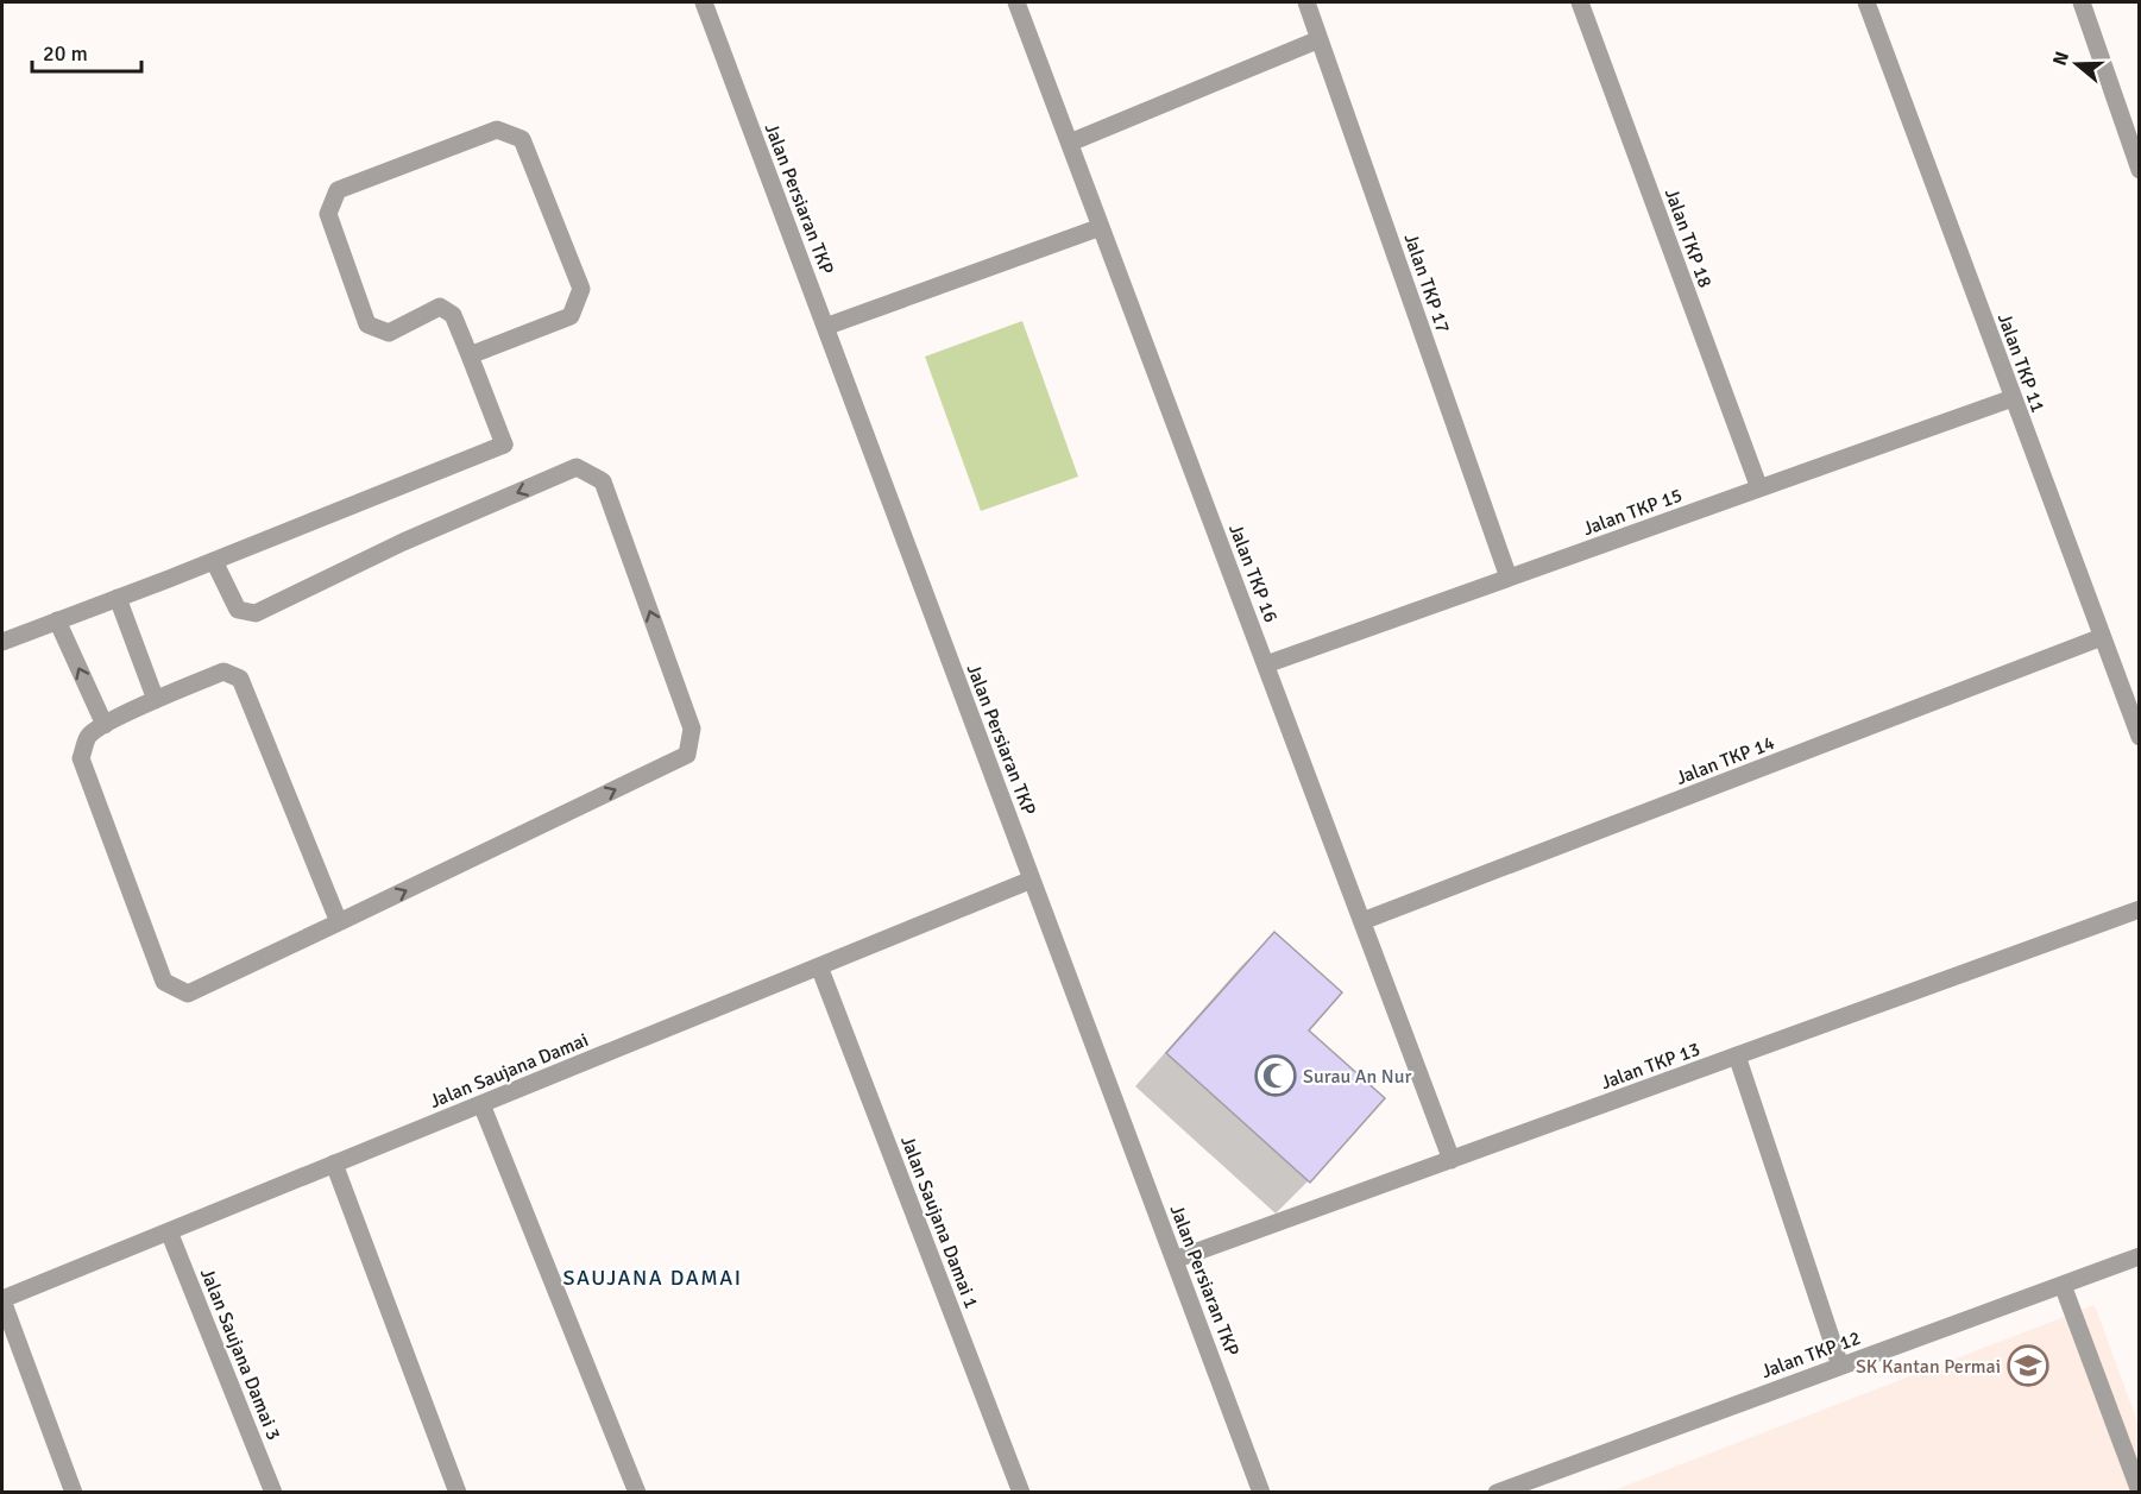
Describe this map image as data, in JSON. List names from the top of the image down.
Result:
{
  "streets": {
    "street": [
      "Jalan Persiaran TKP",
      "Jalan TKP 18",
      "Jalan TKP 17",
      "Jalan TKP 11",
      "Jalan TKP 15",
      "Jalan TKP 16",
      "Jalan TKP 14",
      "Jalan TKP 13",
      "Jalan Saujana Damai",
      "Jalan Saujana Damai 1",
      "Jalan Saujana Damai 3",
      "Jalan TKP 12"
    ]
  },
  "crossings": [
    ["Jalan Persiaran TKP", "Jalan TKP 13"],
    ["Jalan Persiaran TKP", "Jalan Saujana Damai"],
    ["Jalan TKP 18", "Jalan TKP 15"],
    ["Jalan TKP 17", "Jalan TKP 15"],
    ["Jalan TKP 11", "Jalan TKP 15"],
    ["Jalan TKP 11", "Jalan TKP 14"],
    ["Jalan TKP 15", "Jalan TKP 16"],
    ["Jalan TKP 16", "Jalan TKP 14"],
    ["Jalan TKP 16", "Jalan TKP 13"],
    ["Jalan Saujana Damai", "Jalan Saujana Damai 1"],
    ["Jalan Saujana Damai", "Jalan Saujana Damai 3"]
  ],
  "districts": ["SAUJANA DAMAI"],
  "places": {
    "mosque": ["Surau An Nur"],
    "school or university": ["SK Kantan Permai"]
  },
  "scale_bar": "20 m",
  "north": "left"
}
